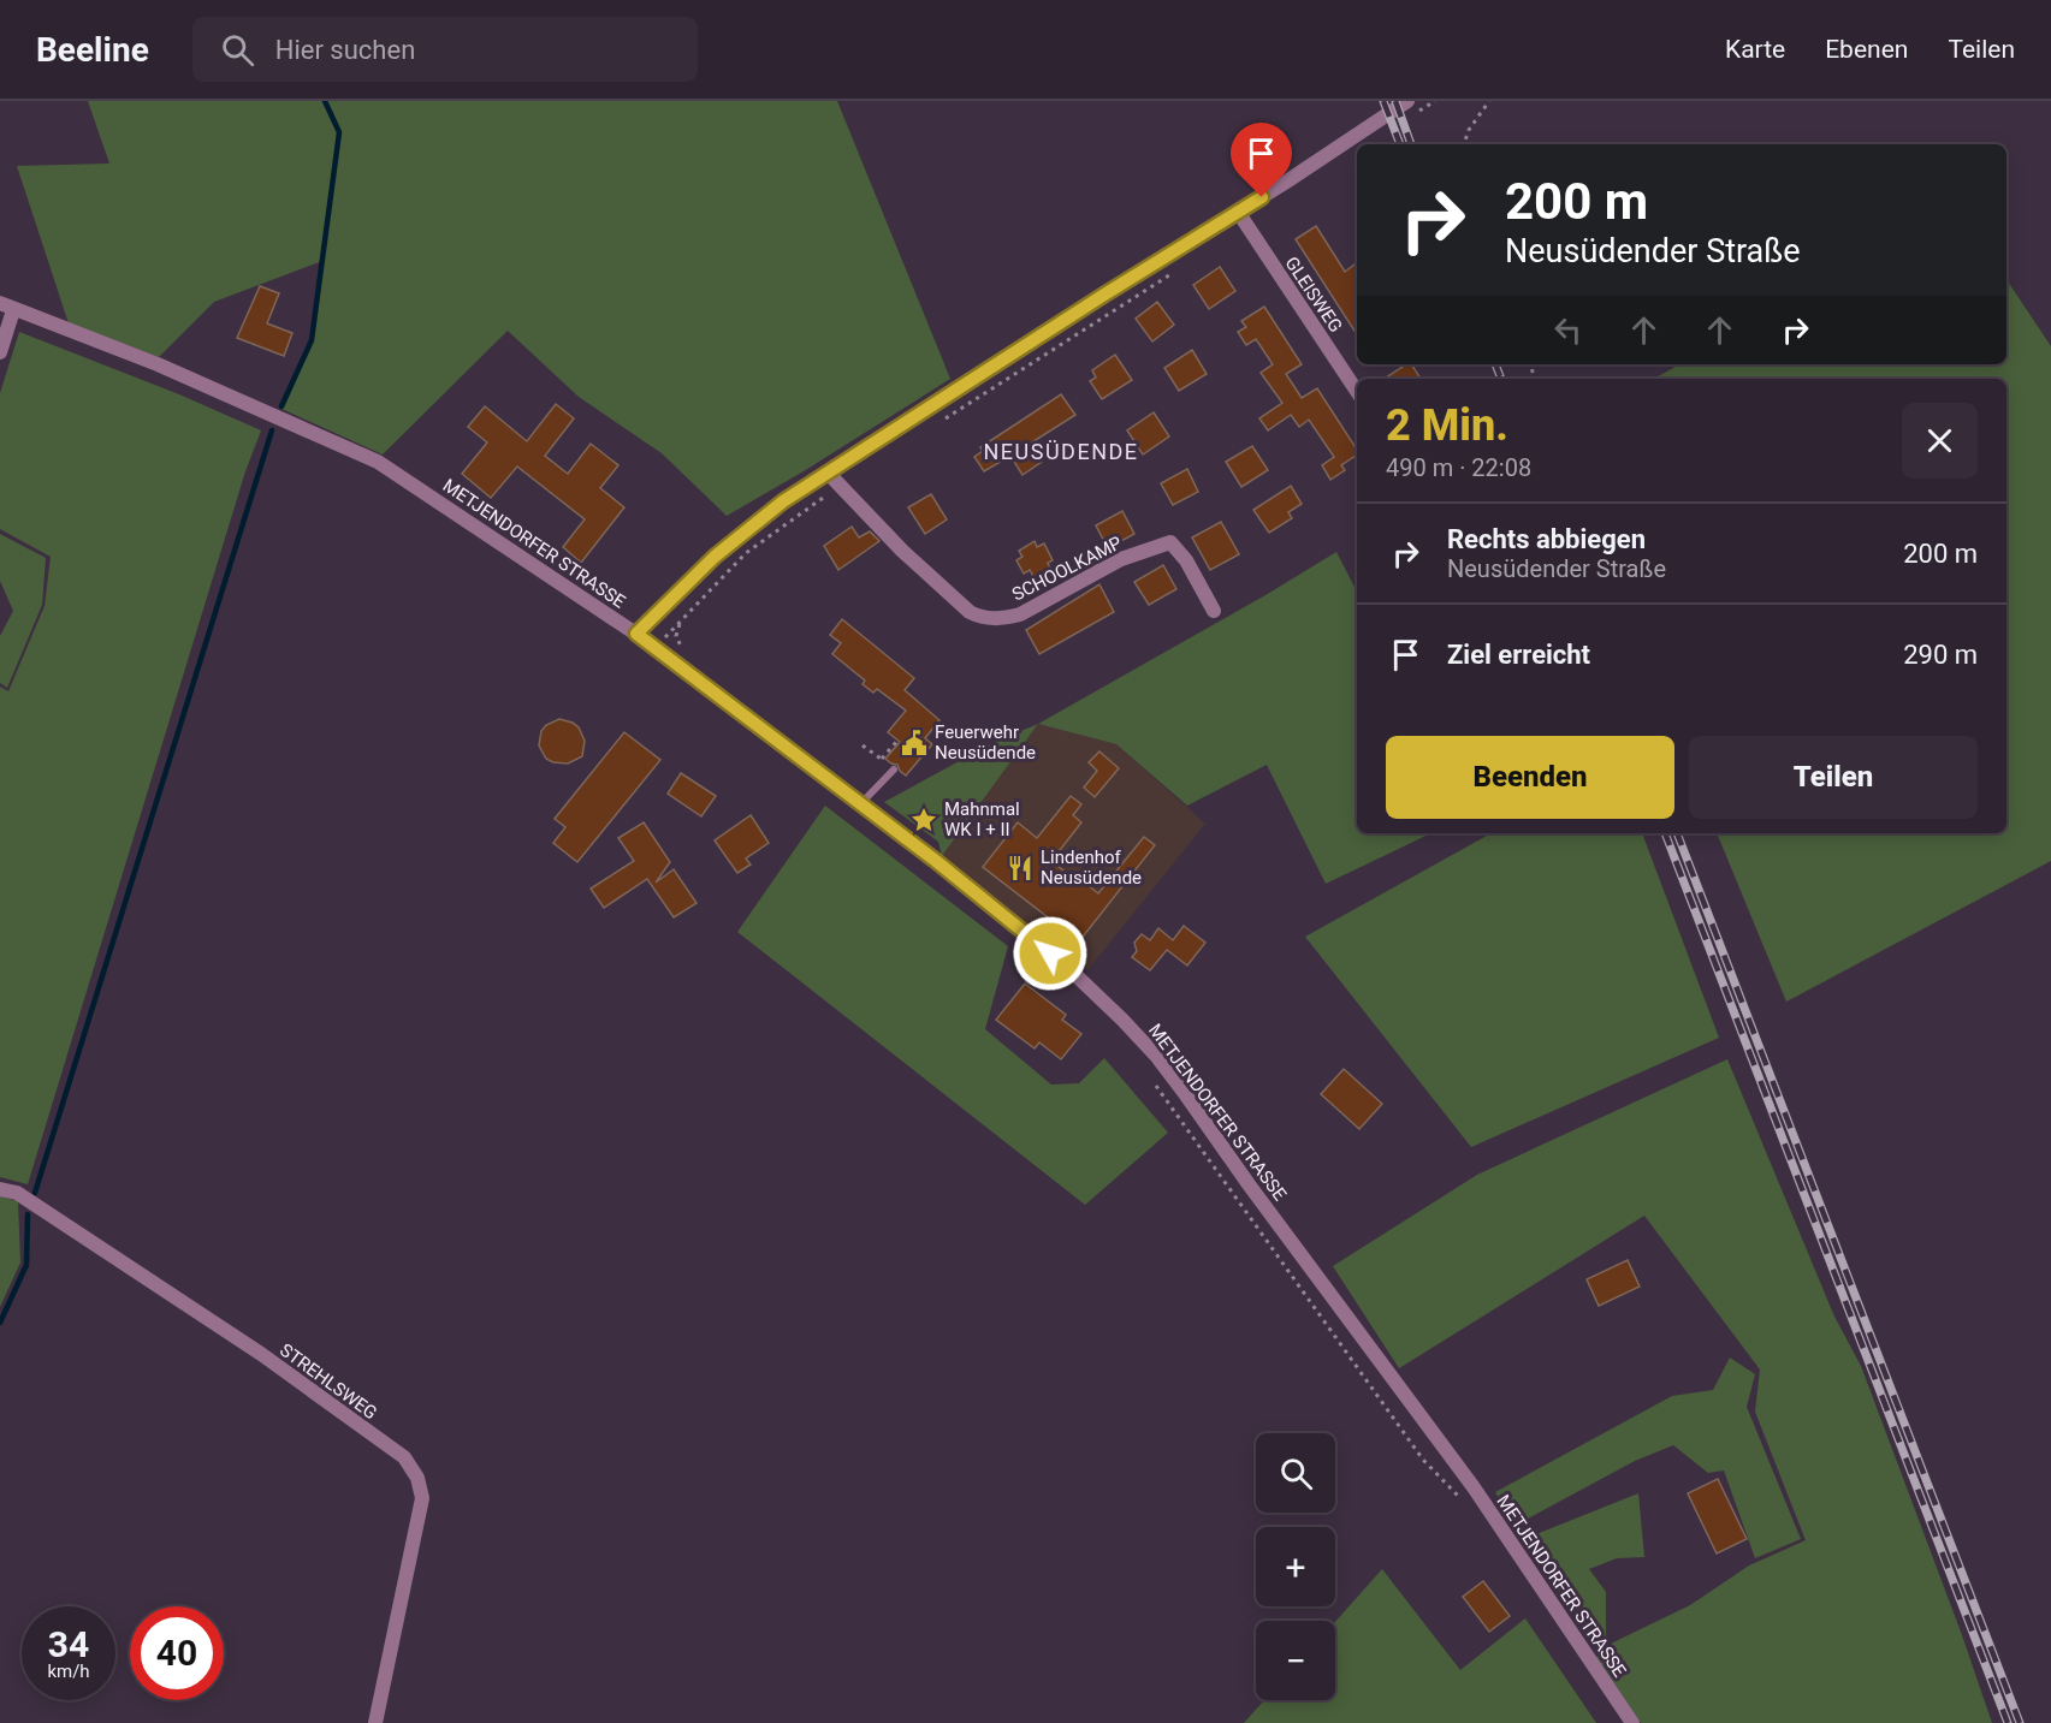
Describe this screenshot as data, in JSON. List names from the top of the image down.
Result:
{
  "streets": {
    "street": [
      "GLEISWEG",
      "METJENDORFER STRASSE",
      "SCHOOLKAMP",
      "STREHLSWEG"
    ]
  },
  "districts": ["NEUSÜDENDE"],
  "places": {
    "public building": ["Feuerwehr Neusüdende"],
    "place": ["Mahnmal WK I + II"],
    "restaurant": ["Lindenhof Neusüdende"]
  },
  "page": {
    "header": "Beeline",
    "search": "Hier suchen",
    "nav": ["Karte", "Ebenen", "Teilen"],
    "turn": ["200 m", "Neusüdender Straße"],
    "heading": ["2 Min.", "490 m · 22:08"],
    "list": [
      {
        "name": "Rechts abbiegen",
        "note": "Neusüdender Straße",
        "value": "200 m"
      },
      {
        "name": "Ziel erreicht",
        "value": "290 m"
      }
    ],
    "buttons": ["Beenden", "Teilen"],
    "map_buttons": ["+", "−"],
    "speed": "34 km/h",
    "limit": "40"
  }
}
